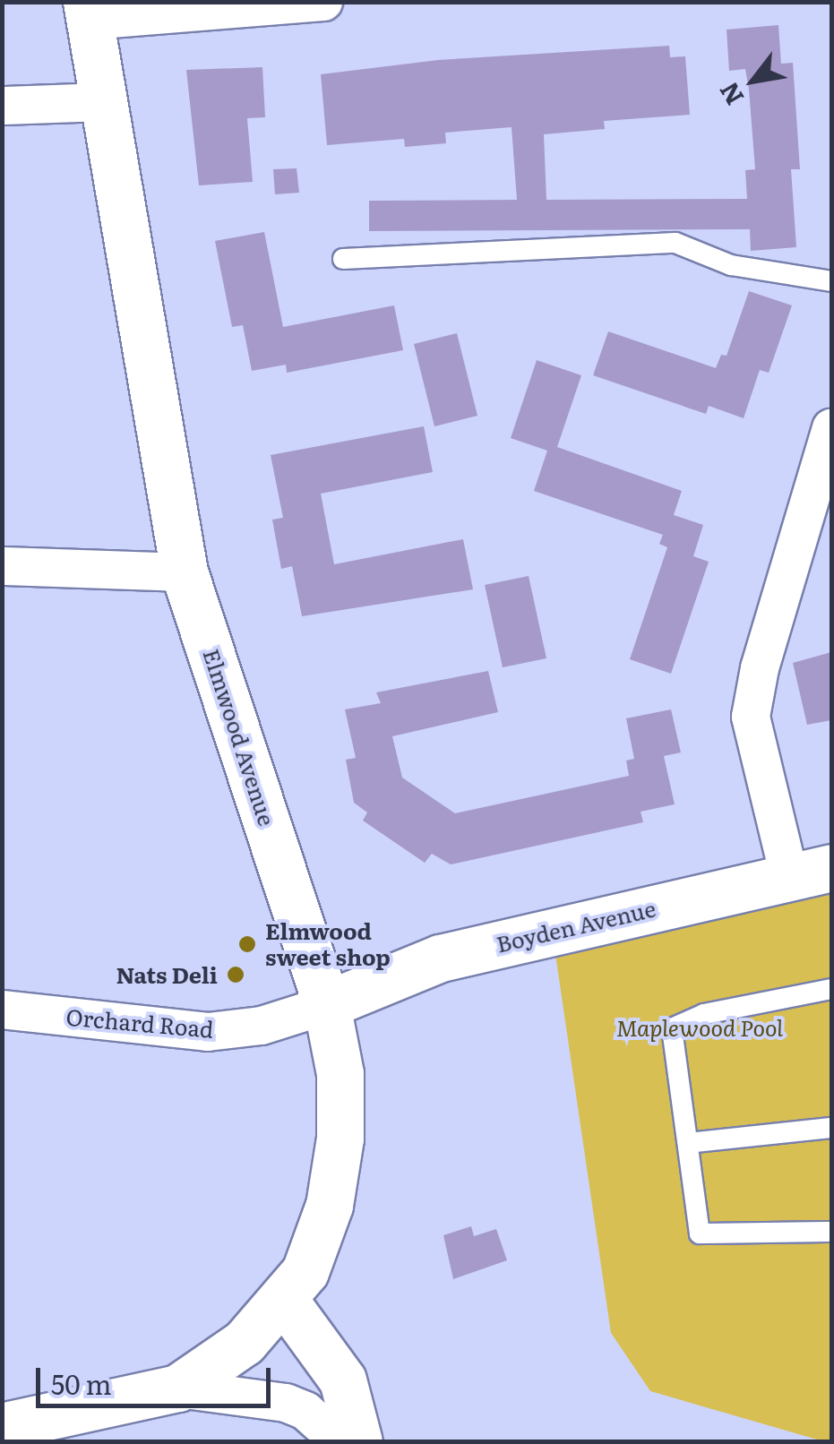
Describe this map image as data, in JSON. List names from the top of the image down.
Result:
{
  "streets": {
    "street": ["Elmwood Avenue", "Boyden Avenue", "Orchard Road"]
  },
  "crossings": [
    ["Elmwood Avenue", "Boyden Avenue"],
    ["Elmwood Avenue", "Orchard Road"],
    ["Boyden Avenue", "Orchard Road"]
  ],
  "parks": ["Maplewood Pool"],
  "places": ["Elmwood sweet shop", "Nats Deli"],
  "scale_bar": "50 m",
  "north": "bottom left"
}
